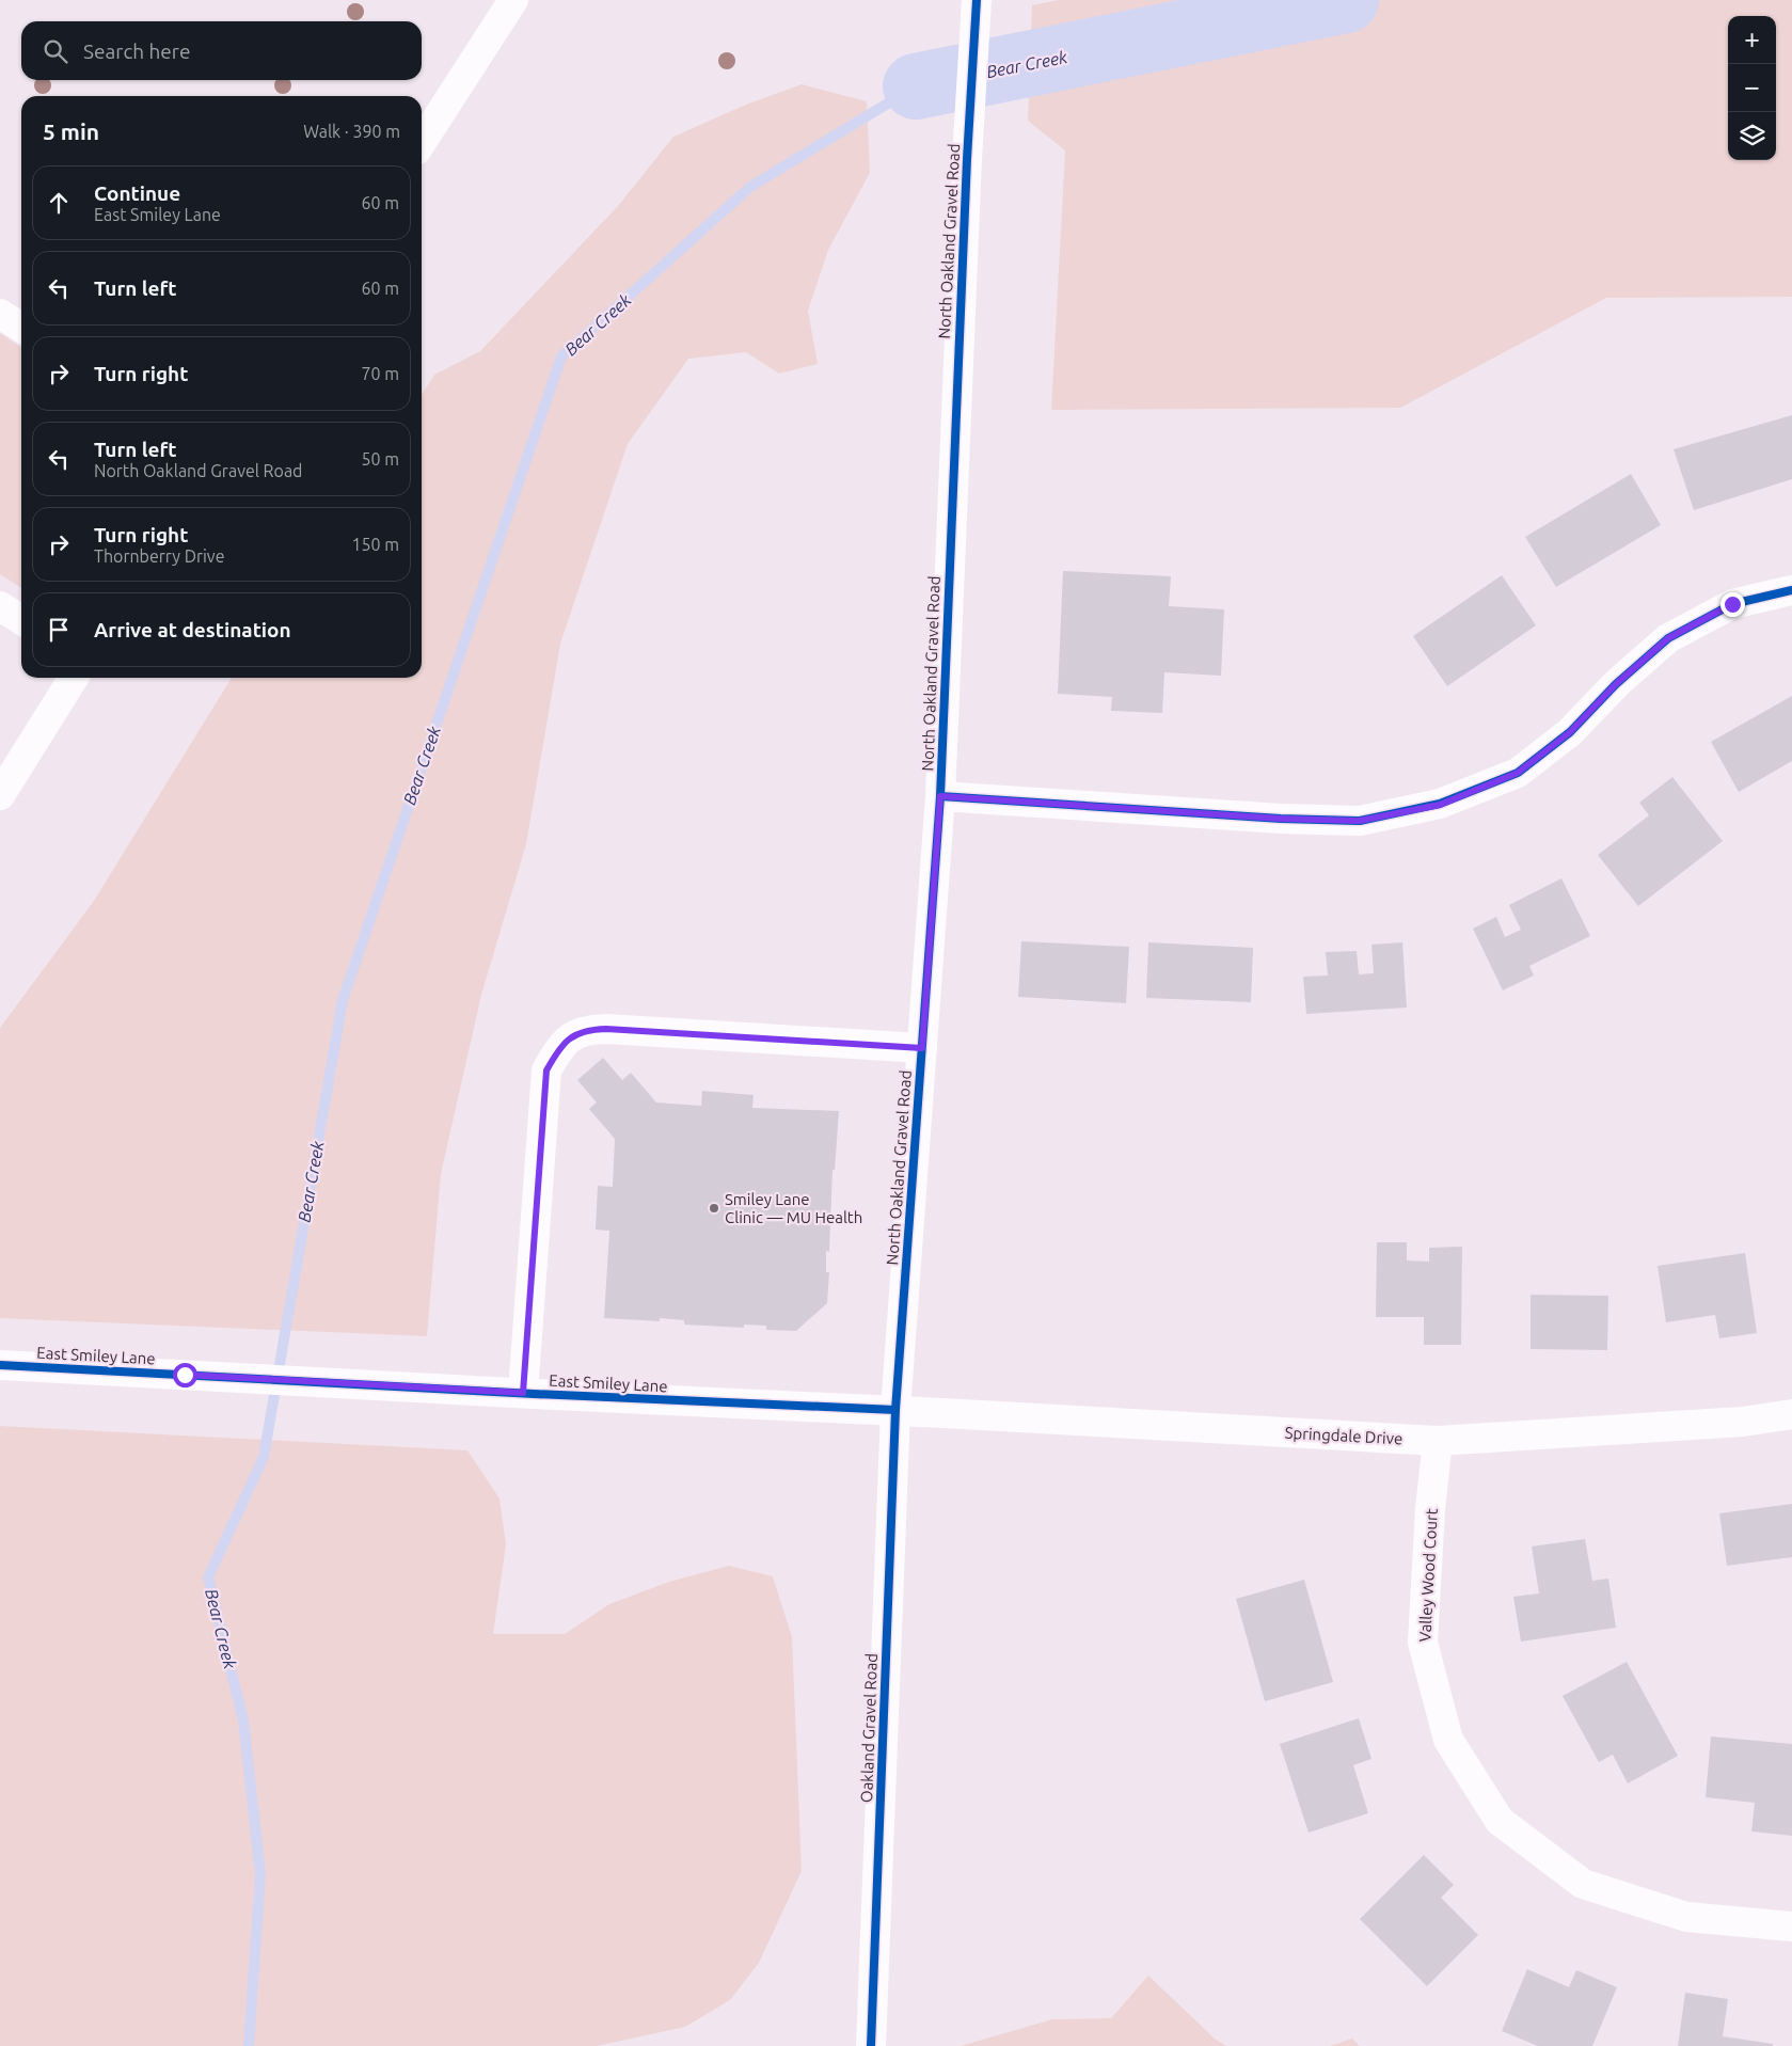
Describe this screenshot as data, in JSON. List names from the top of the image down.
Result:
{
  "streets": {
    "street": [
      "North Oakland Gravel Road",
      "East Smiley Lane",
      "Springdale Drive",
      "Valley Wood Court",
      "Oakland Gravel Road"
    ]
  },
  "crossings": [
    ["North Oakland Gravel Road", "East Smiley Lane"],
    ["North Oakland Gravel Road", "Springdale Drive"],
    ["North Oakland Gravel Road", "Oakland Gravel Road"],
    ["East Smiley Lane", "Springdale Drive"],
    ["East Smiley Lane", "Oakland Gravel Road"],
    ["Springdale Drive", "Valley Wood Court"],
    ["Springdale Drive", "Oakland Gravel Road"]
  ],
  "water": ["Bear Creek"],
  "places": ["Smiley Lane Clinic — MU Health"],
  "page": {
    "map_buttons": ["+", "−"],
    "search": "Search here",
    "heading": ["5 min", "Walk · 390 m"],
    "list": [
      ["Continue", "East Smiley Lane", "60 m"],
      ["Turn left", "60 m"],
      ["Turn right", "70 m"],
      ["Turn left", "North Oakland Gravel Road", "50 m"],
      ["Turn right", "Thornberry Drive", "150 m"],
      "Arrive at destination"
    ]
  }
}
